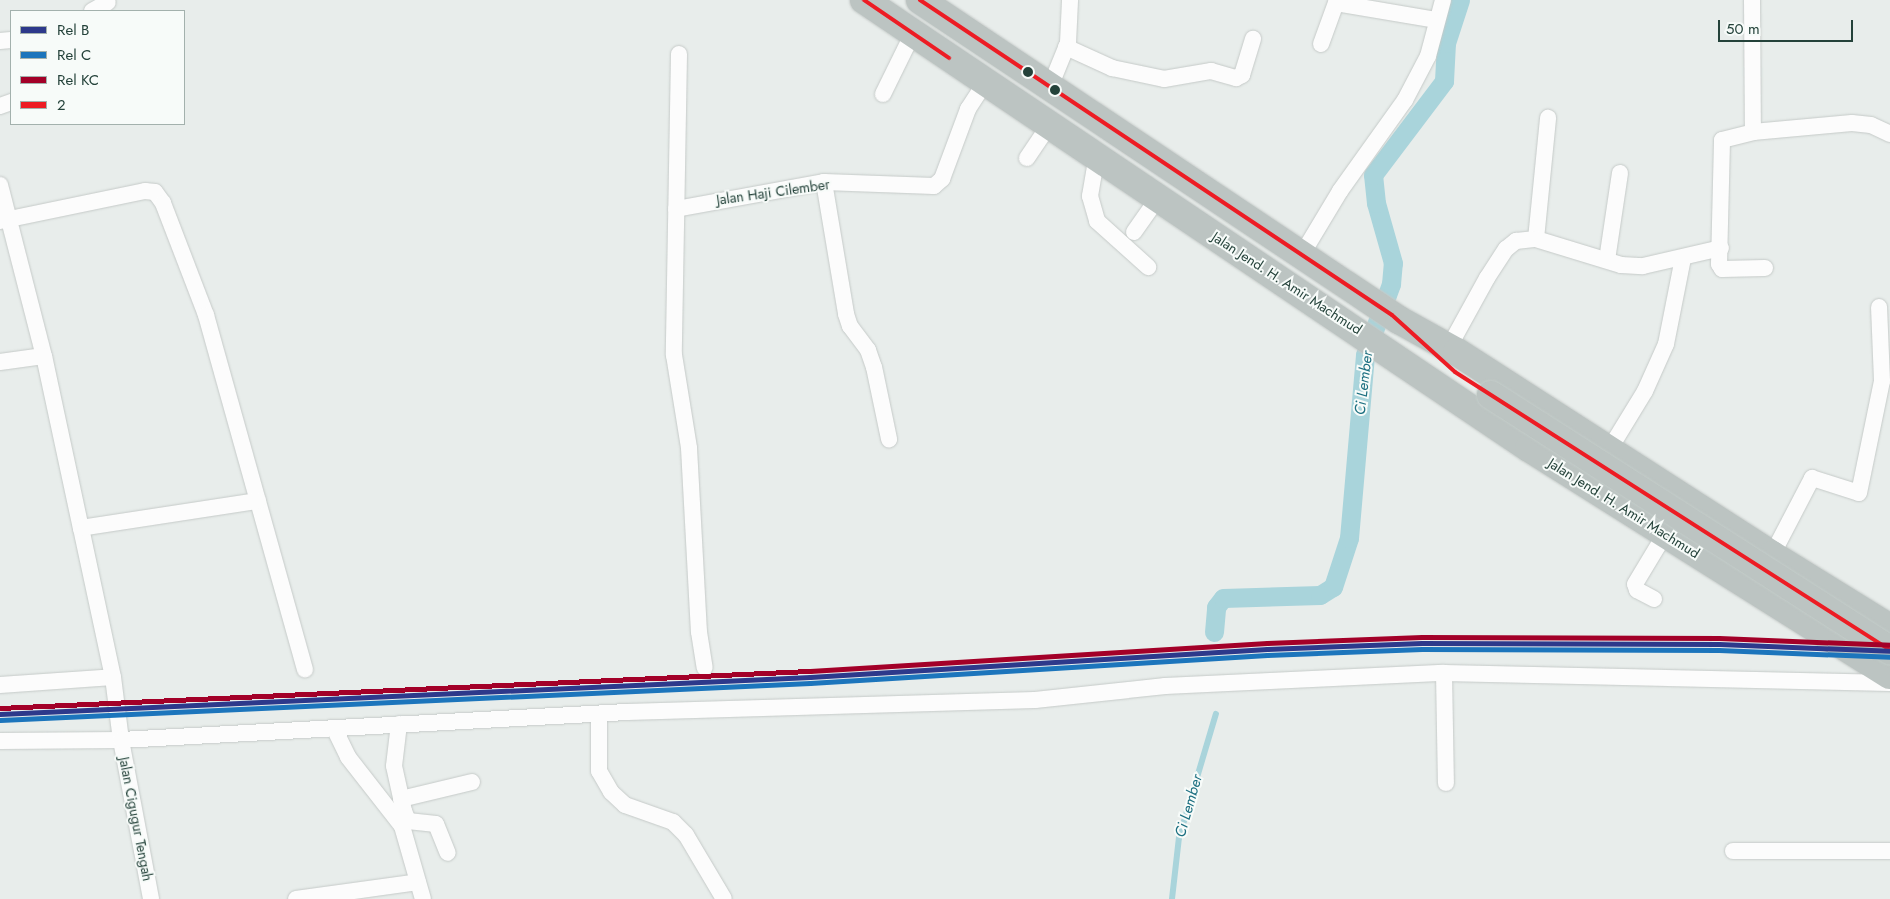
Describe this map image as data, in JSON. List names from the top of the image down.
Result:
{
  "streets": {
    "highway": ["Jalan Jend. H. Amir Machmud"],
    "street": ["Jalan Haji Cilember", "Jalan Cigugur Tengah"]
  },
  "crossings": [
    ["Jalan Haji Cilember", "Jalan Jend. H. Amir Machmud"]
  ],
  "water": ["Ci Lember"],
  "lines": [
    "transit line 2",
    "rail line KC",
    "rail line B",
    "rail line C"
  ],
  "legend": [
    "Rel B",
    "Rel C",
    "Rel KC",
    "2"
  ],
  "scale_bar": "50 m"
}
